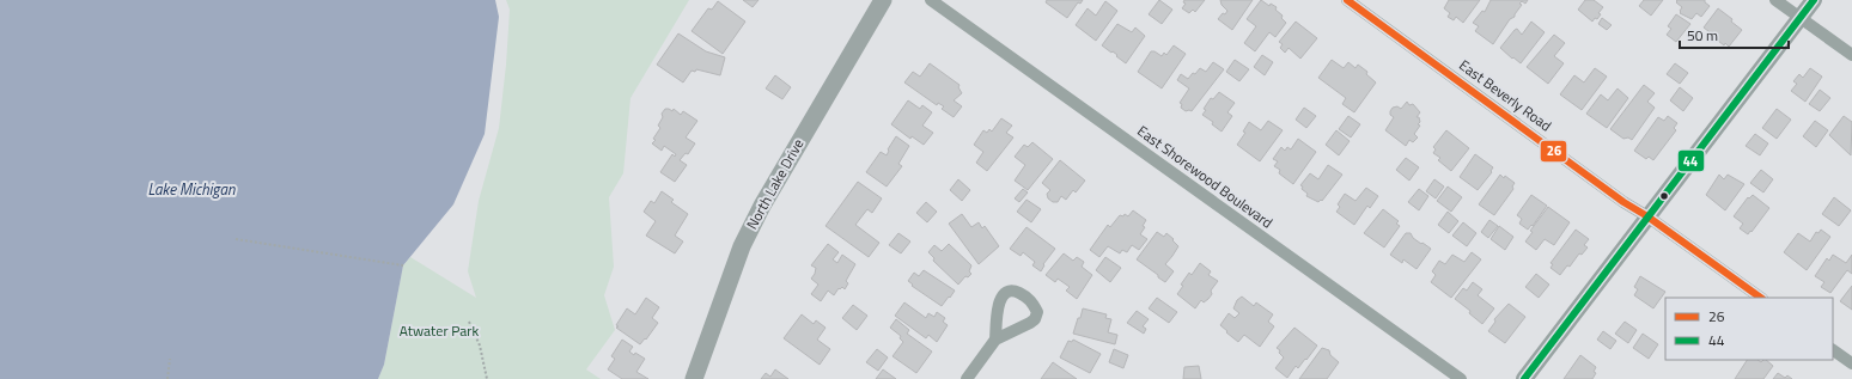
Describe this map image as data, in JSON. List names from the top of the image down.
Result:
{
  "streets": {
    "main road": ["North Lake Drive"],
    "street": ["East Beverly Road", "East Shorewood Boulevard"]
  },
  "water": ["Lake Michigan"],
  "parks": ["Atwater Park"],
  "lines": ["transit line 26", "transit line 44"],
  "legend": ["26", "44"],
  "scale_bar": "50 m"
}
